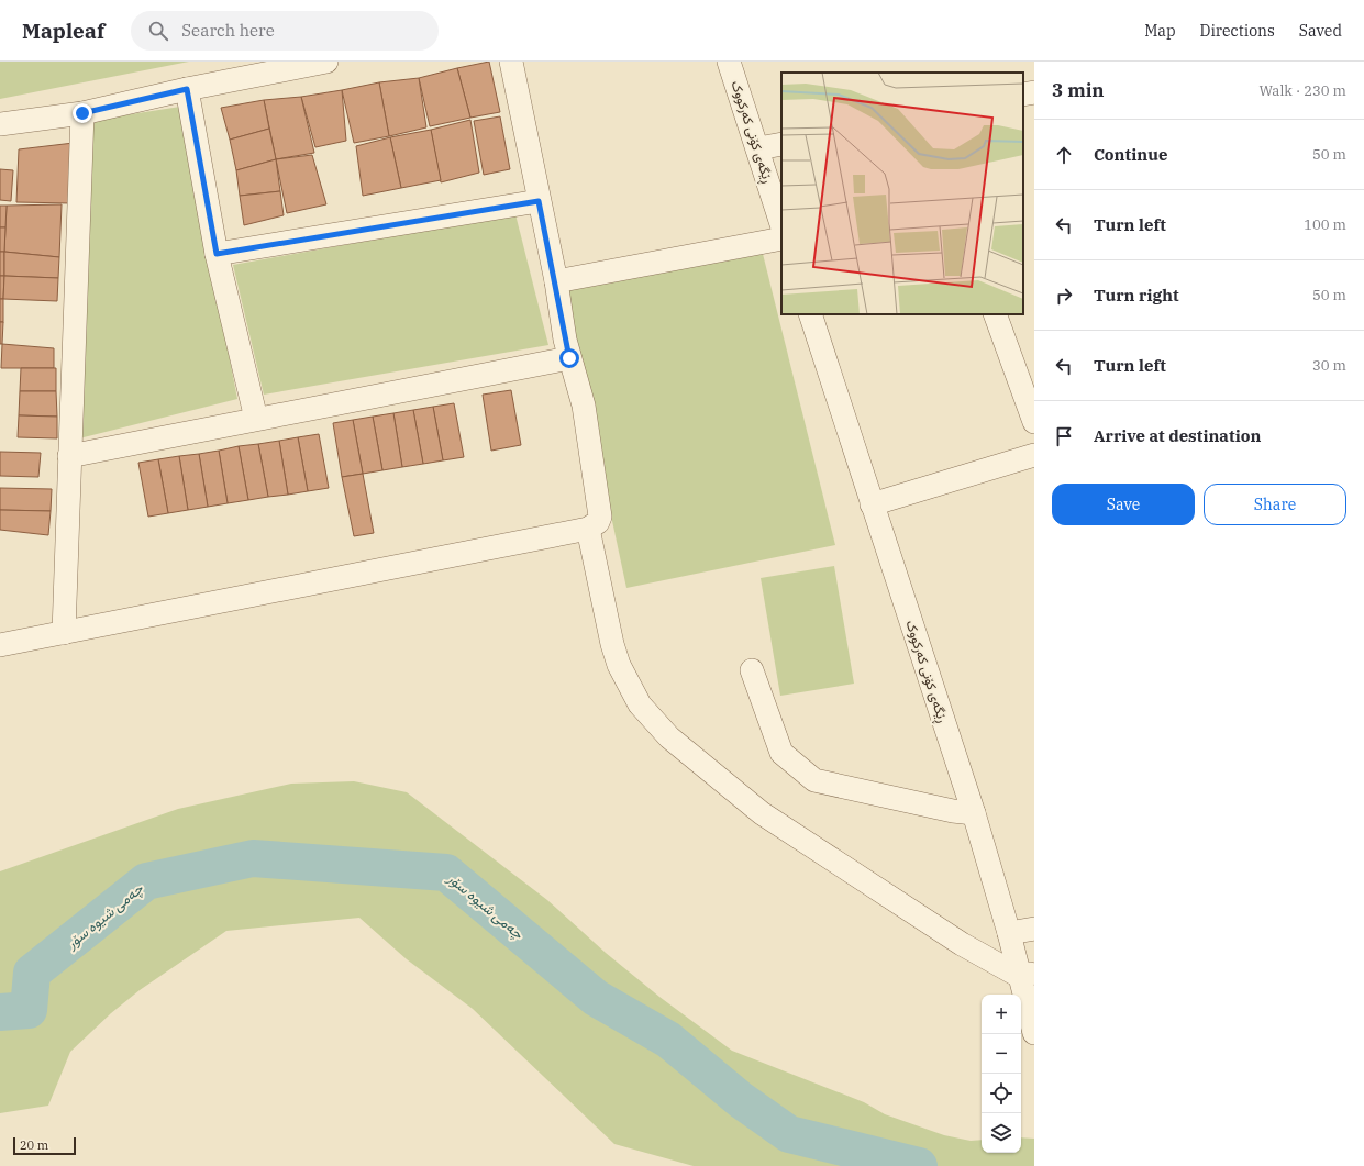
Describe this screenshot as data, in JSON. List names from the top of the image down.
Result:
{
  "streets": {
    "street": ["ڕێگەی کۆنی کەرکووک"]
  },
  "water": ["چەمی شیوە سۆر"],
  "scale_bar": "20 m",
  "page": {
    "header": "Mapleaf",
    "search": "Search here",
    "nav": ["Map", "Directions", "Saved"],
    "heading": ["3 min", "Walk · 230 m"],
    "list": [
      ["Continue", "50 m"],
      ["Turn left", "100 m"],
      ["Turn right", "50 m"],
      ["Turn left", "30 m"],
      "Arrive at destination"
    ],
    "buttons": ["Save", "Share"],
    "map_buttons": ["+", "−"],
    "scale": "20 m"
  }
}
